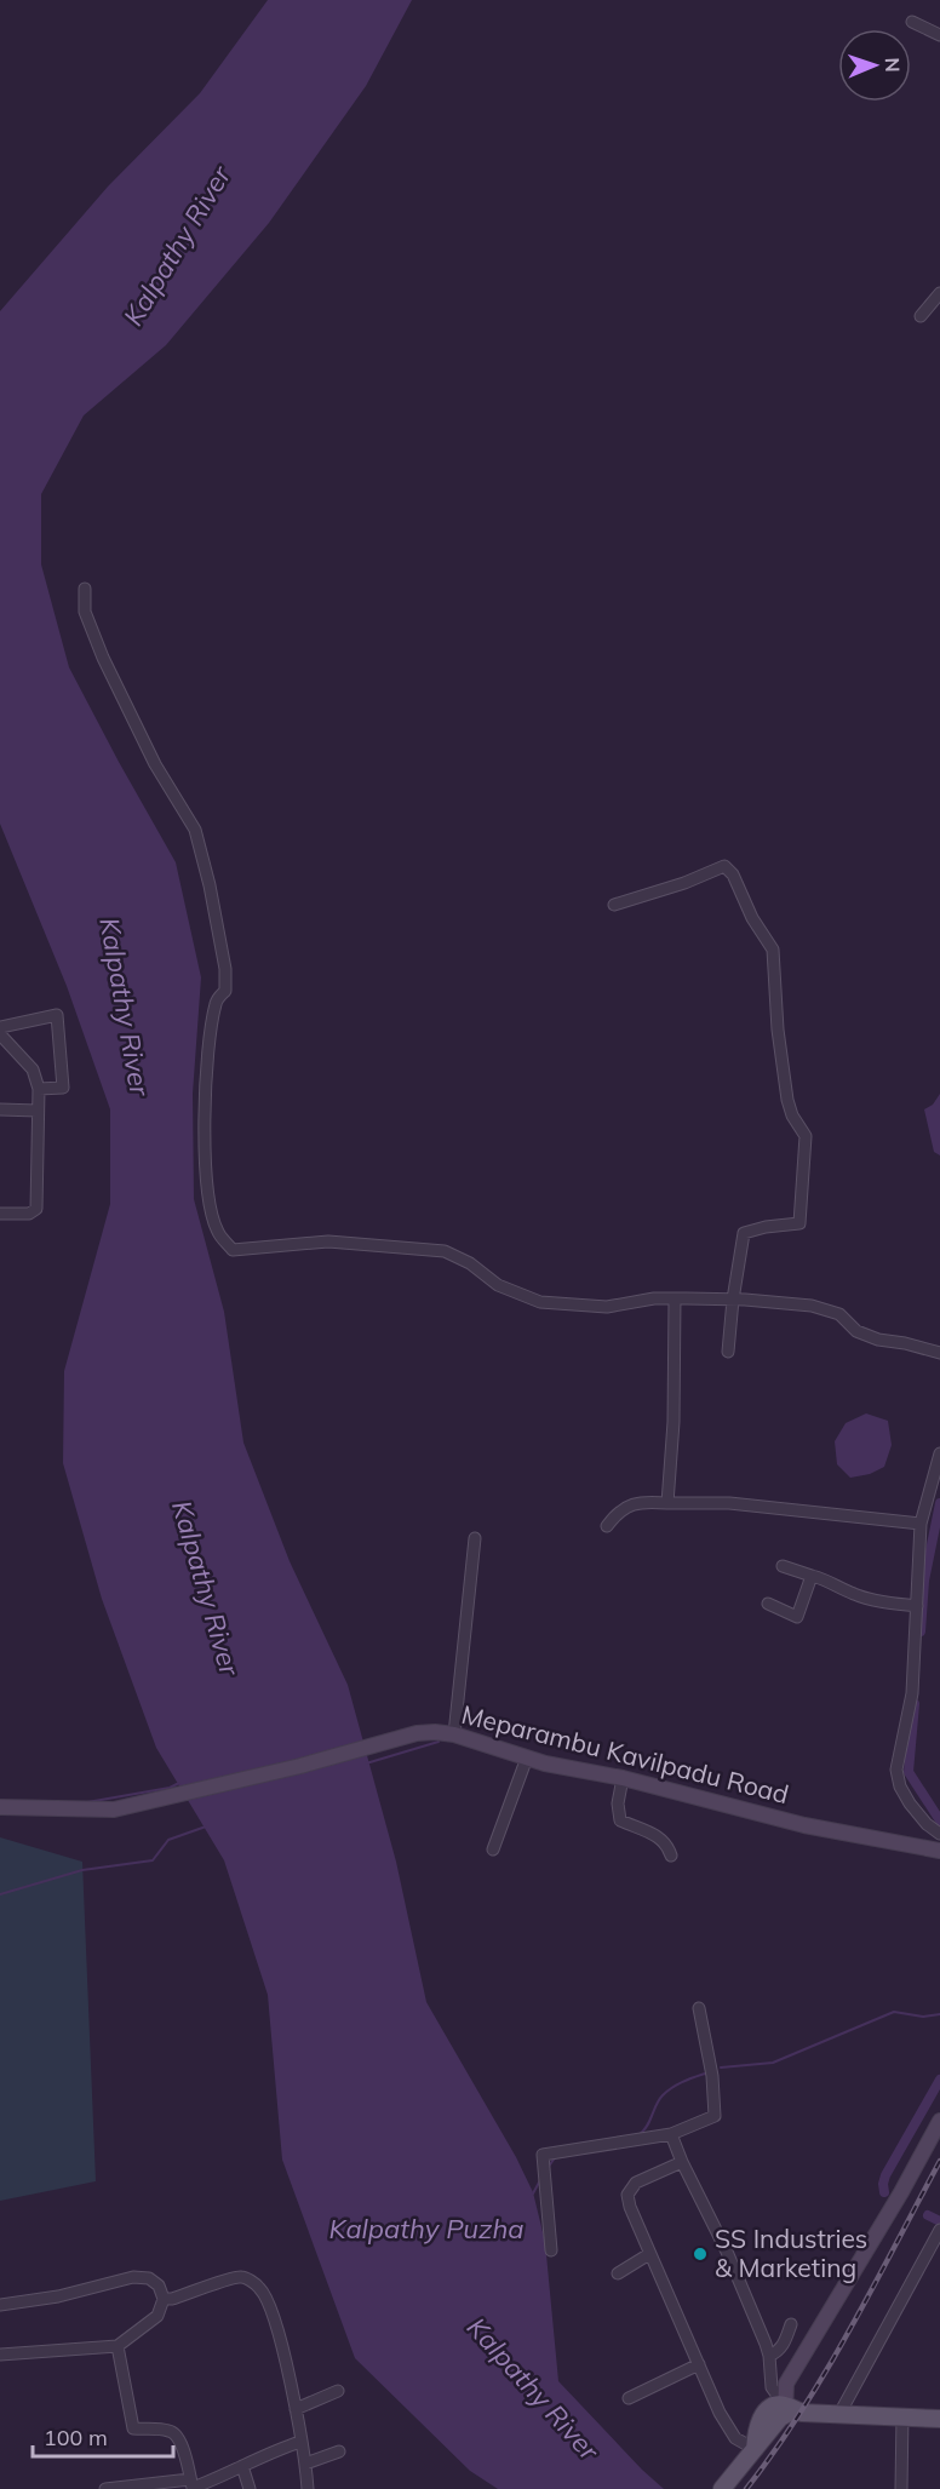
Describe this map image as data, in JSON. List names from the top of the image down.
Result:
{
  "streets": {
    "main road": ["Meparambu Kavilpadu Road"]
  },
  "water": ["Kalpathy River", "Kalpathy Puzha"],
  "places": ["SS Industries & Marketing"],
  "scale_bar": "100 m",
  "north": "right"
}
